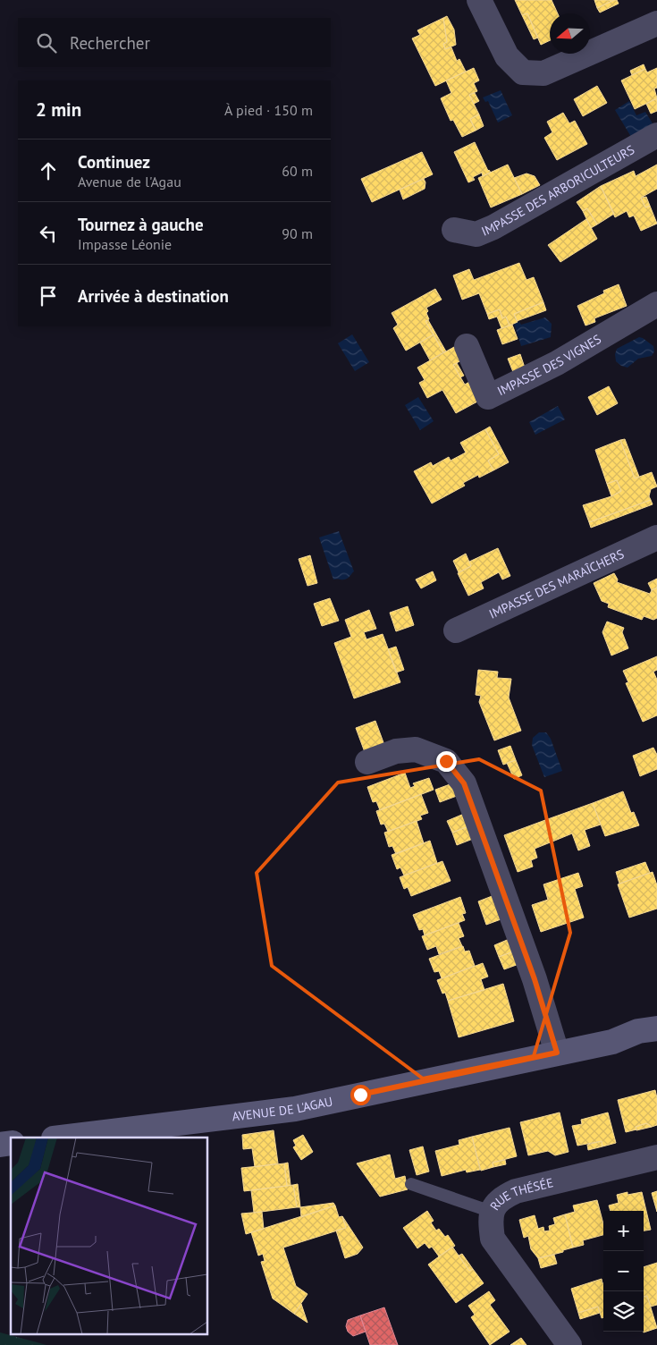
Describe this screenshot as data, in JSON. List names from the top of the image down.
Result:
{
  "streets": {
    "street": [
      "IMPASSE DES ARBORICULTEURS",
      "IMPASSE DES VIGNES",
      "IMPASSE DES MARAÎCHERS",
      "AVENUE DE L'AGAU",
      "RUE THÉSÉE"
    ]
  },
  "north": "left",
  "page": {
    "search": "Rechercher",
    "heading": ["2 min", "À pied · 150 m"],
    "list": [
      ["Continuez", "Avenue de l'Agau", "60 m"],
      ["Tournez à gauche", "Impasse Léonie", "90 m"],
      "Arrivée à destination"
    ],
    "map_buttons": ["+", "−"]
  }
}
